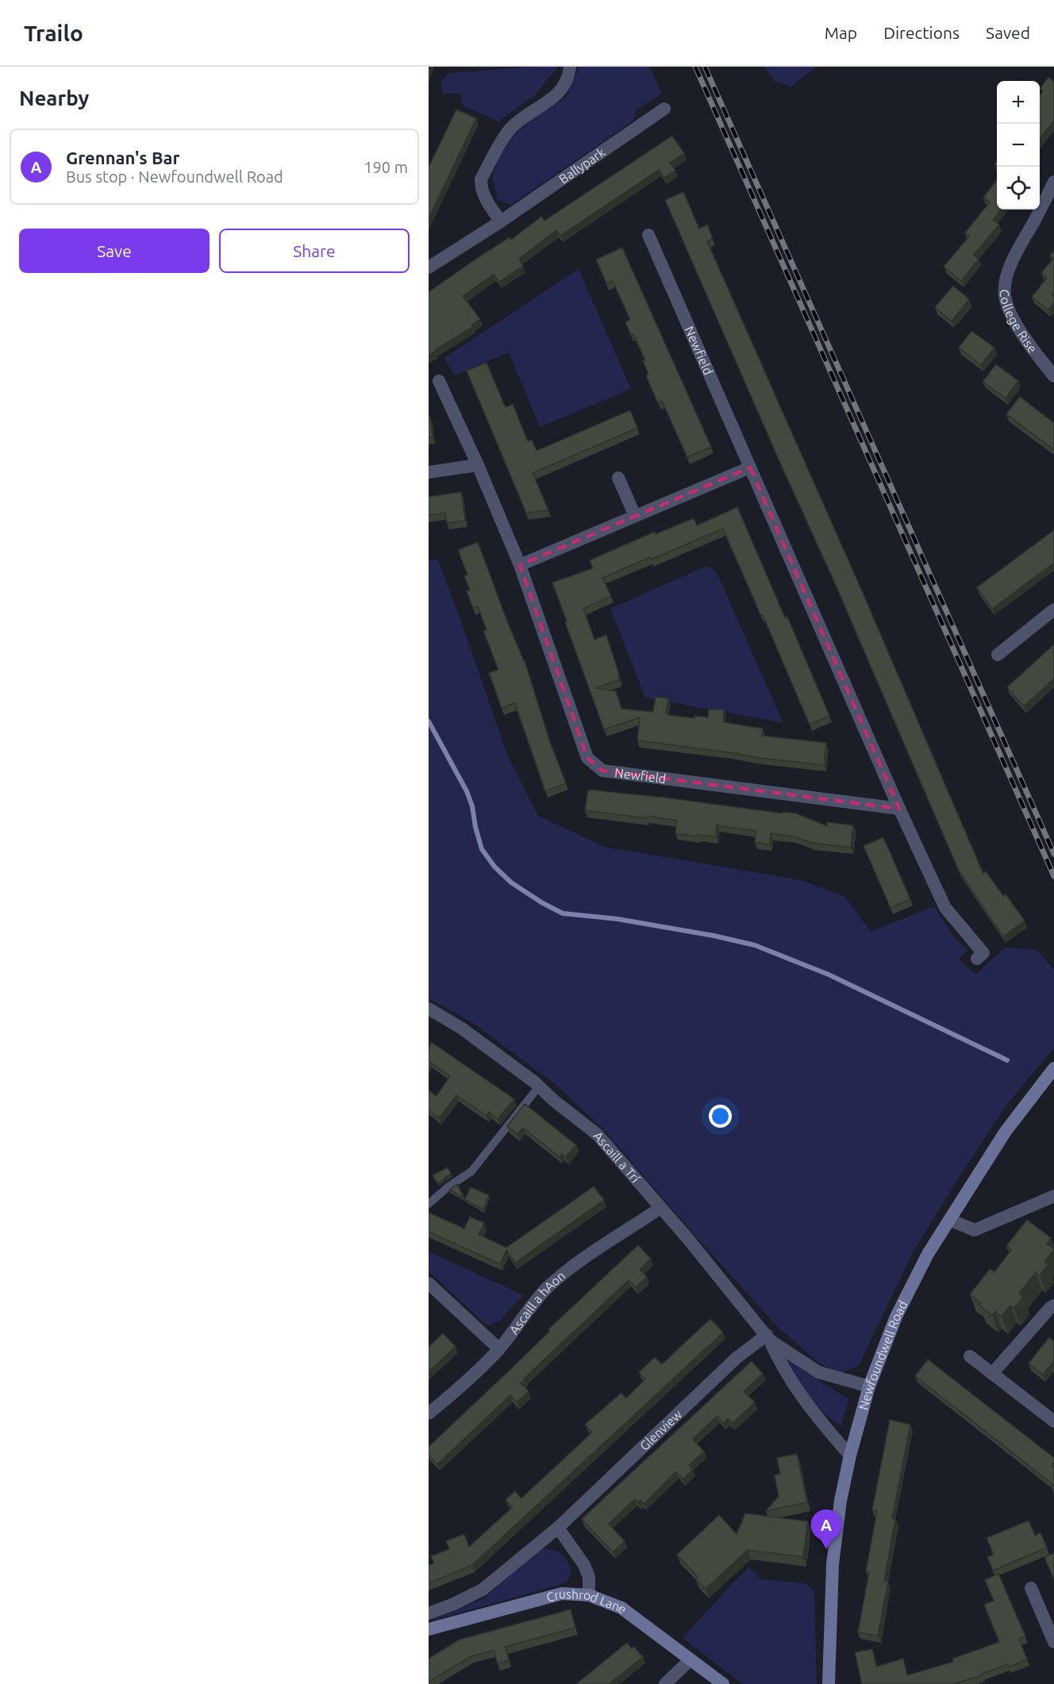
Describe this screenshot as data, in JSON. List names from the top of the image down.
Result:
{
  "streets": {
    "main road": ["Newfoundwell Road", "Crushrod Lane"],
    "street": [
      "Ballypark",
      "College Rise",
      "Newfield",
      "Ascaill a Trí",
      "Ascaill a hAon",
      "Glenview"
    ]
  },
  "crossings": [
    ["Ascaill a Trí", "Ascaill a hAon"],
    ["Ascaill a Trí", "Newfoundwell Road"],
    ["Ascaill a Trí", "Glenview"]
  ],
  "page": {
    "header": "Trailo",
    "nav": ["Map", "Directions", "Saved"],
    "heading": "Nearby",
    "map_buttons": ["+", "−"],
    "list": [
      {
        "mark": "A",
        "name": "Grennan's Bar",
        "note": "Bus stop · Newfoundwell Road",
        "value": "190 m"
      }
    ],
    "buttons": ["Save", "Share"],
    "pins": "A"
  }
}
